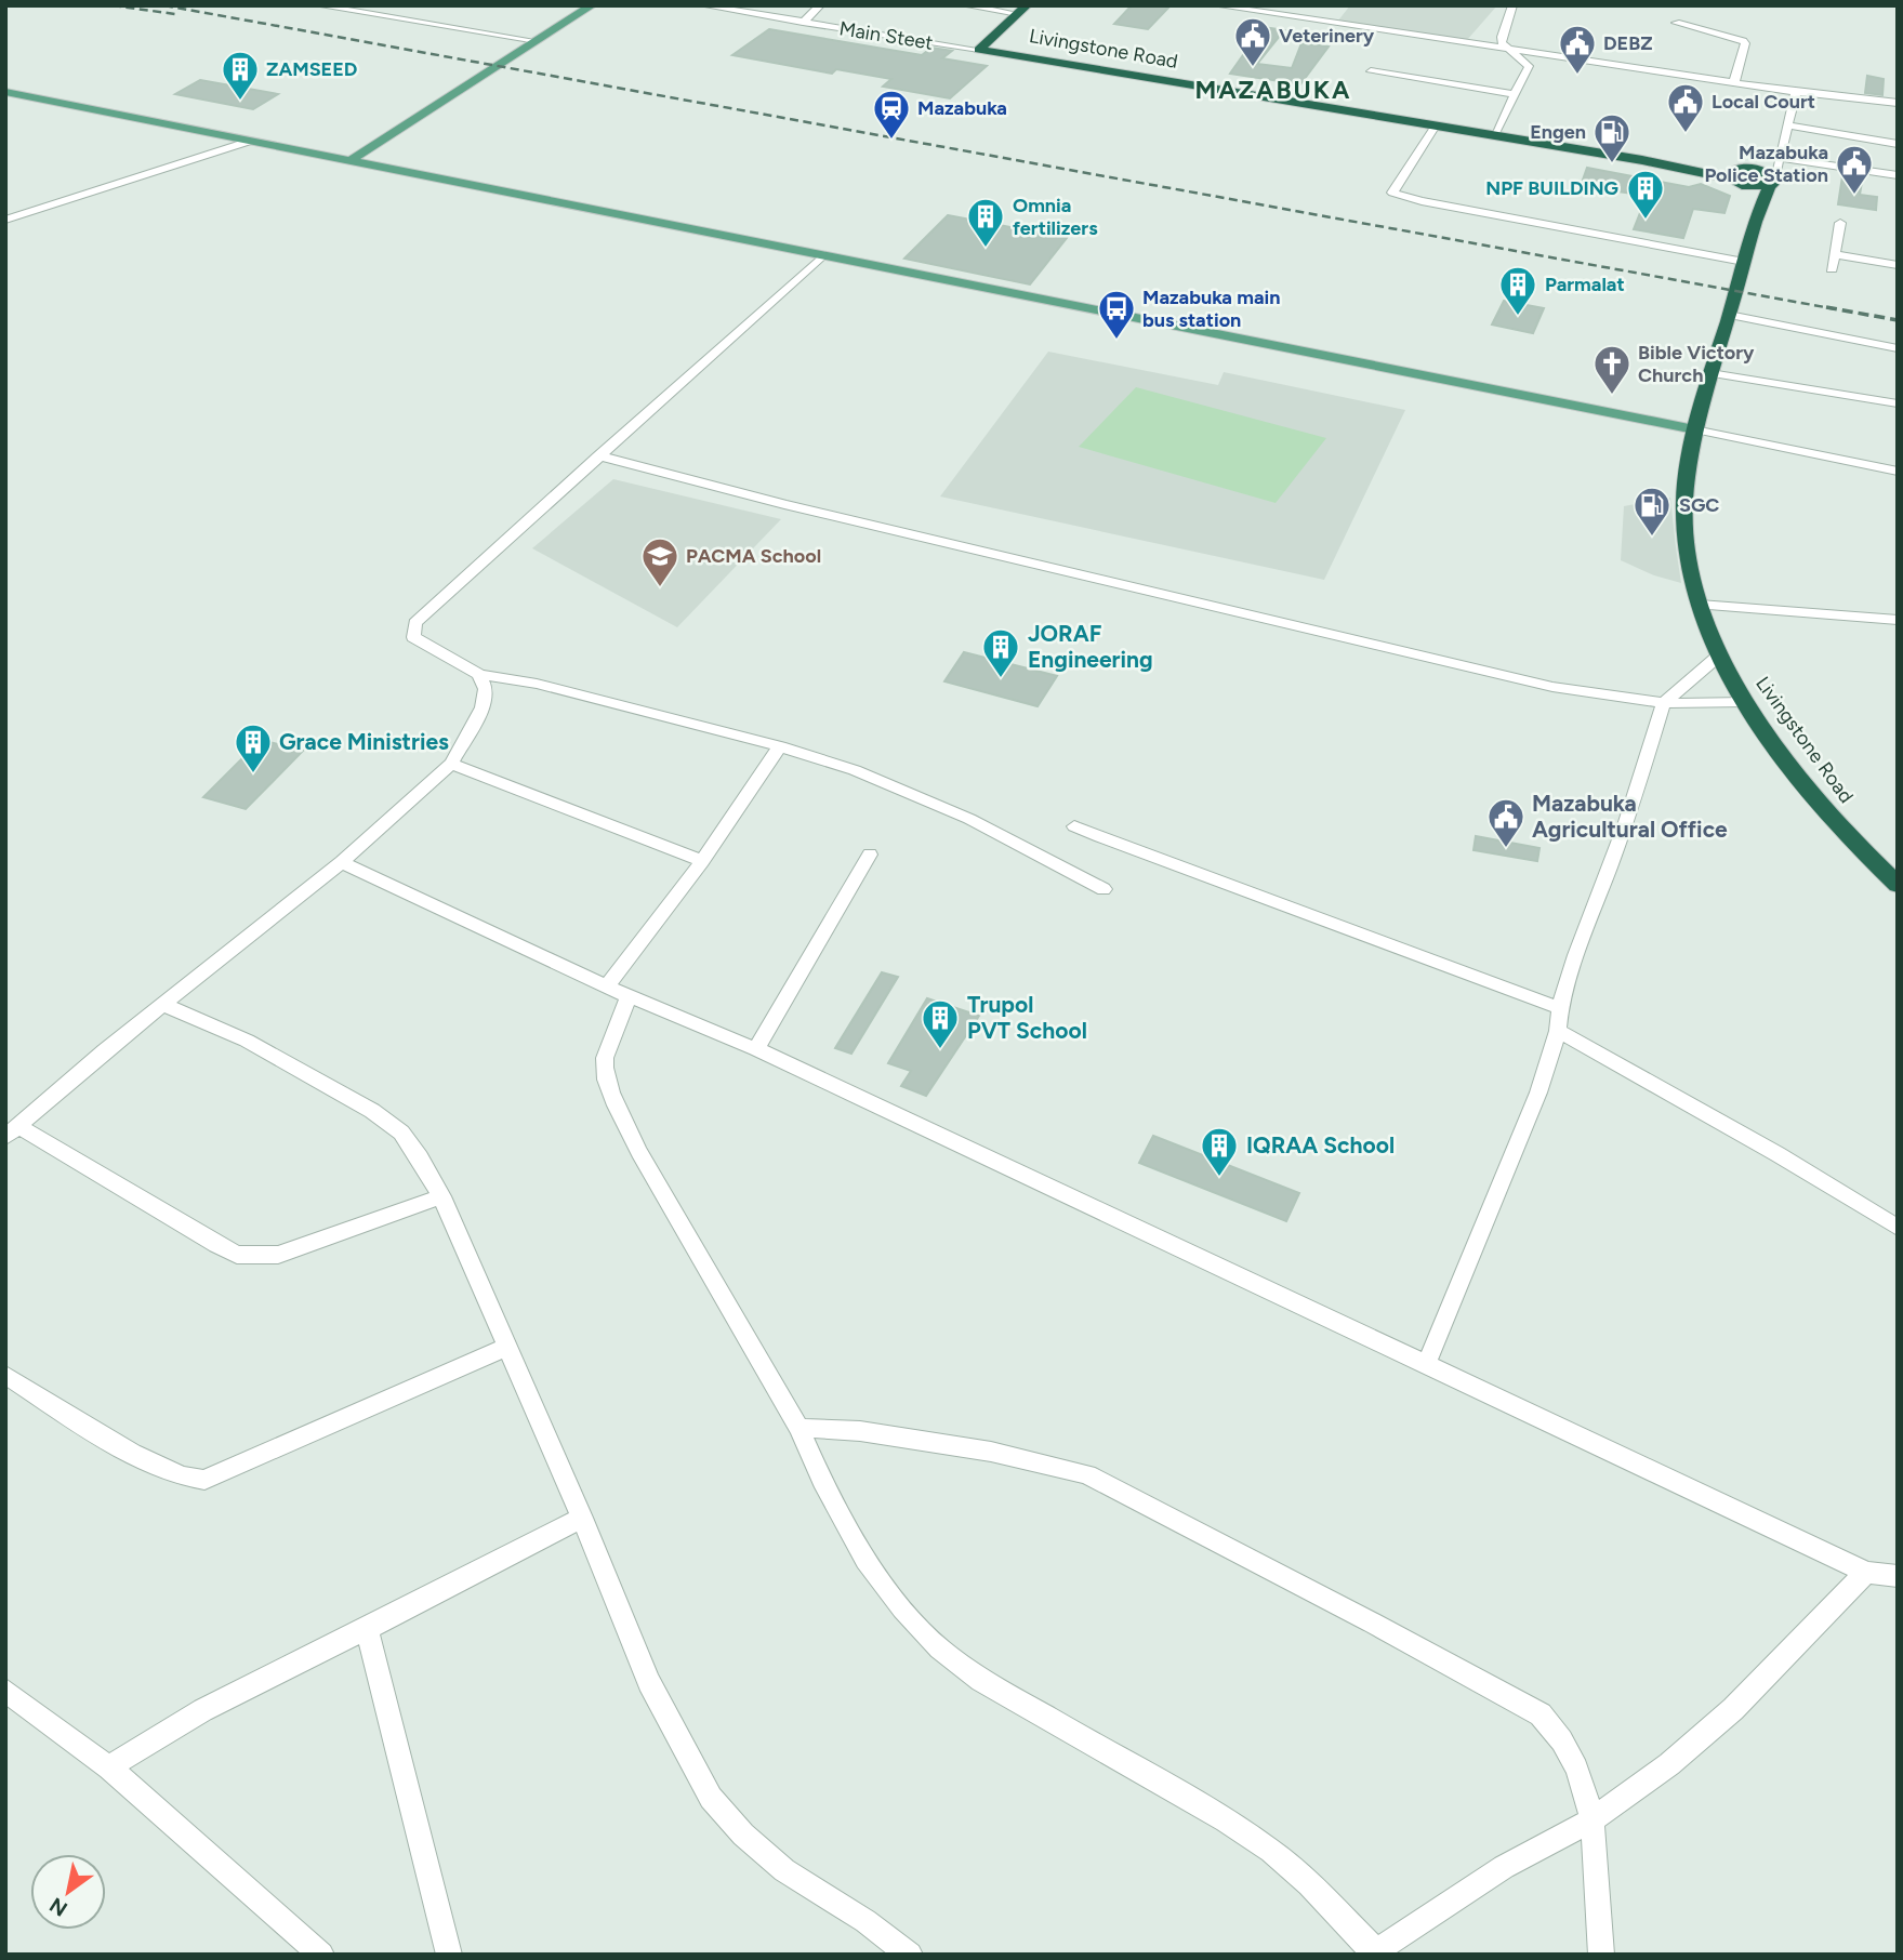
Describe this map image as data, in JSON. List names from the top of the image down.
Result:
{
  "streets": {
    "highway": ["Livingstone Road"],
    "street": ["Main Steet"]
  },
  "crossings": [
    ["Main Steet", "Livingstone Road"]
  ],
  "districts": ["MAZABUKA"],
  "places": {
    "public building": [
      "Veterinery",
      "DEBZ",
      "Local Court",
      "Mazabuka Police Station",
      "Mazabuka Agricultural Office"
    ],
    "building": [
      "ZAMSEED",
      "NPF BUILDING",
      "Omnia fertilizers",
      "Parmalat",
      "JORAF Engineering",
      "Grace Ministries",
      "Trupol PVT School",
      "IQRAA School"
    ],
    "station": ["Mazabuka"],
    "fuel station": ["Engen", "SGC"],
    "bus stop": ["Mazabuka main bus station"],
    "church": ["Bible Victory Church"],
    "school or university": ["PACMA School"]
  },
  "north": "bottom left"
}
